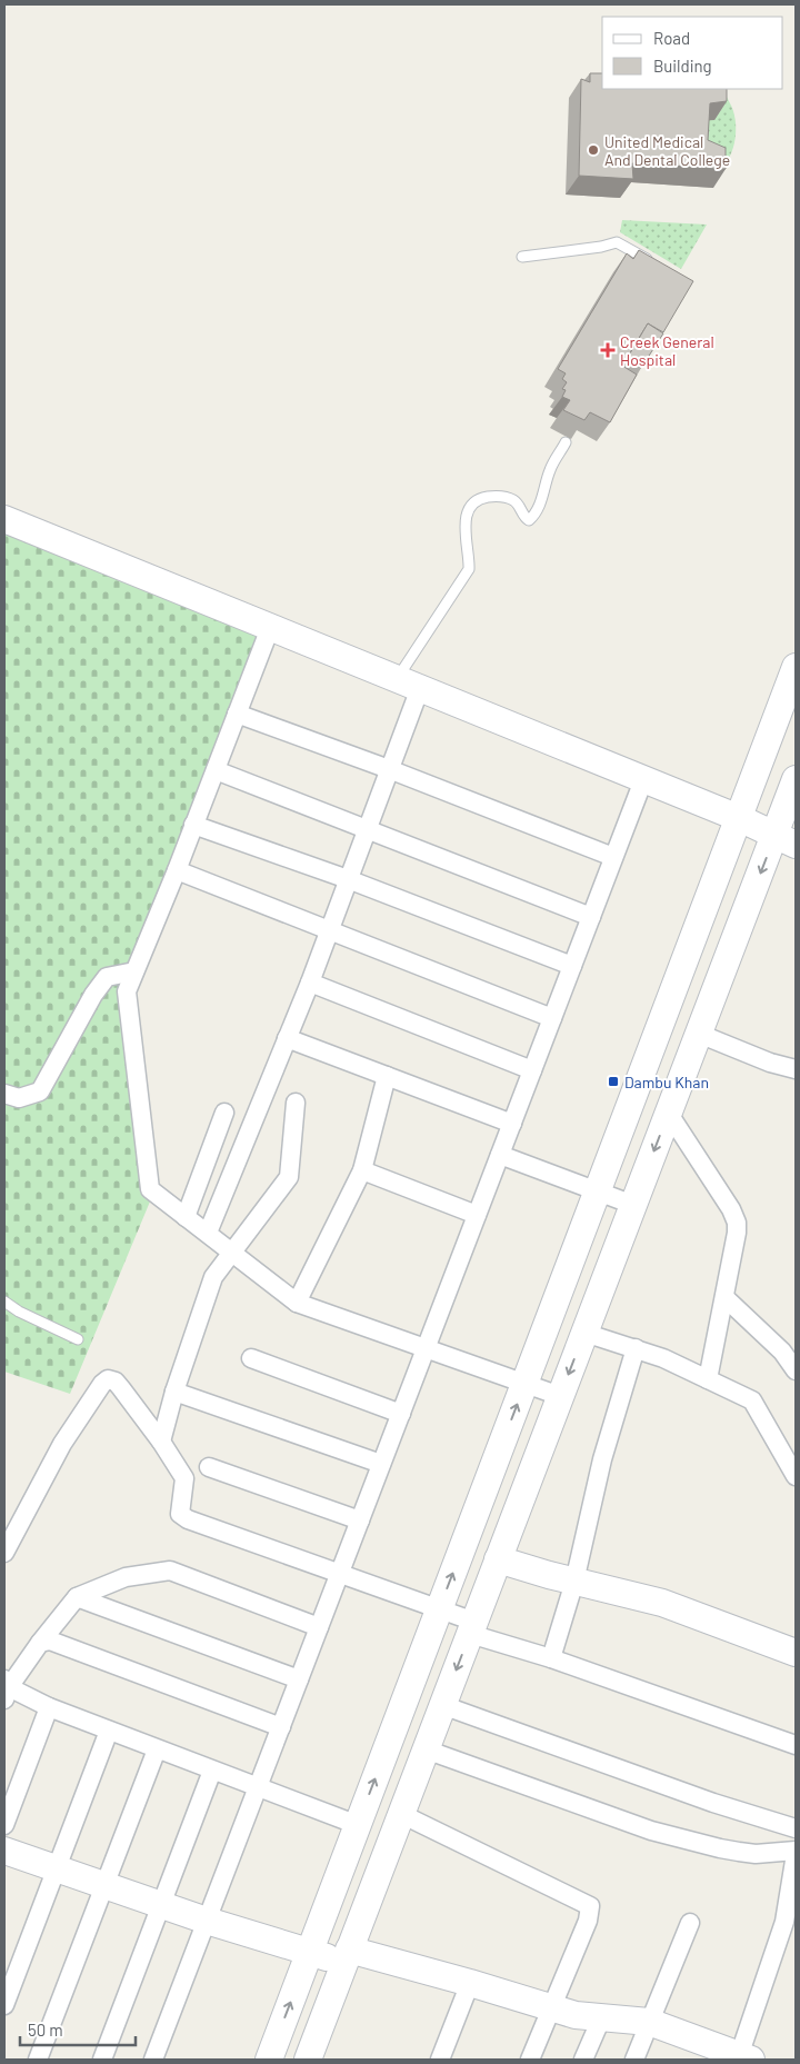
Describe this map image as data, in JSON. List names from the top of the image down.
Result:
{
  "places": {
    "other": ["United Medical And Dental College"],
    "health": ["Creek General Hospital"],
    "transit": ["Dambu Khan"]
  },
  "legend": ["Road", "Building"],
  "scale_bar": "50 m"
}
